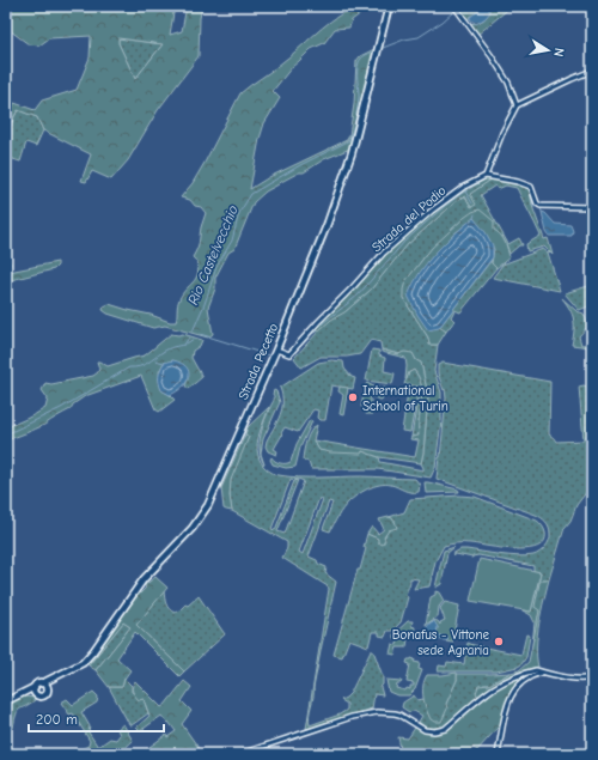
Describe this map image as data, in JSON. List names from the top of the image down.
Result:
{
  "streets": {
    "main road": ["Strada Pecetto"],
    "street": ["Strada del Podio"]
  },
  "crossings": [
    ["Strada del Podio", "Strada Pecetto"]
  ],
  "water": ["Rio Castelvecchio"],
  "places": ["International School of Turin", "Bonafus - Vittone sede Agraria"],
  "scale_bar": "200 m",
  "north": "right"
}
